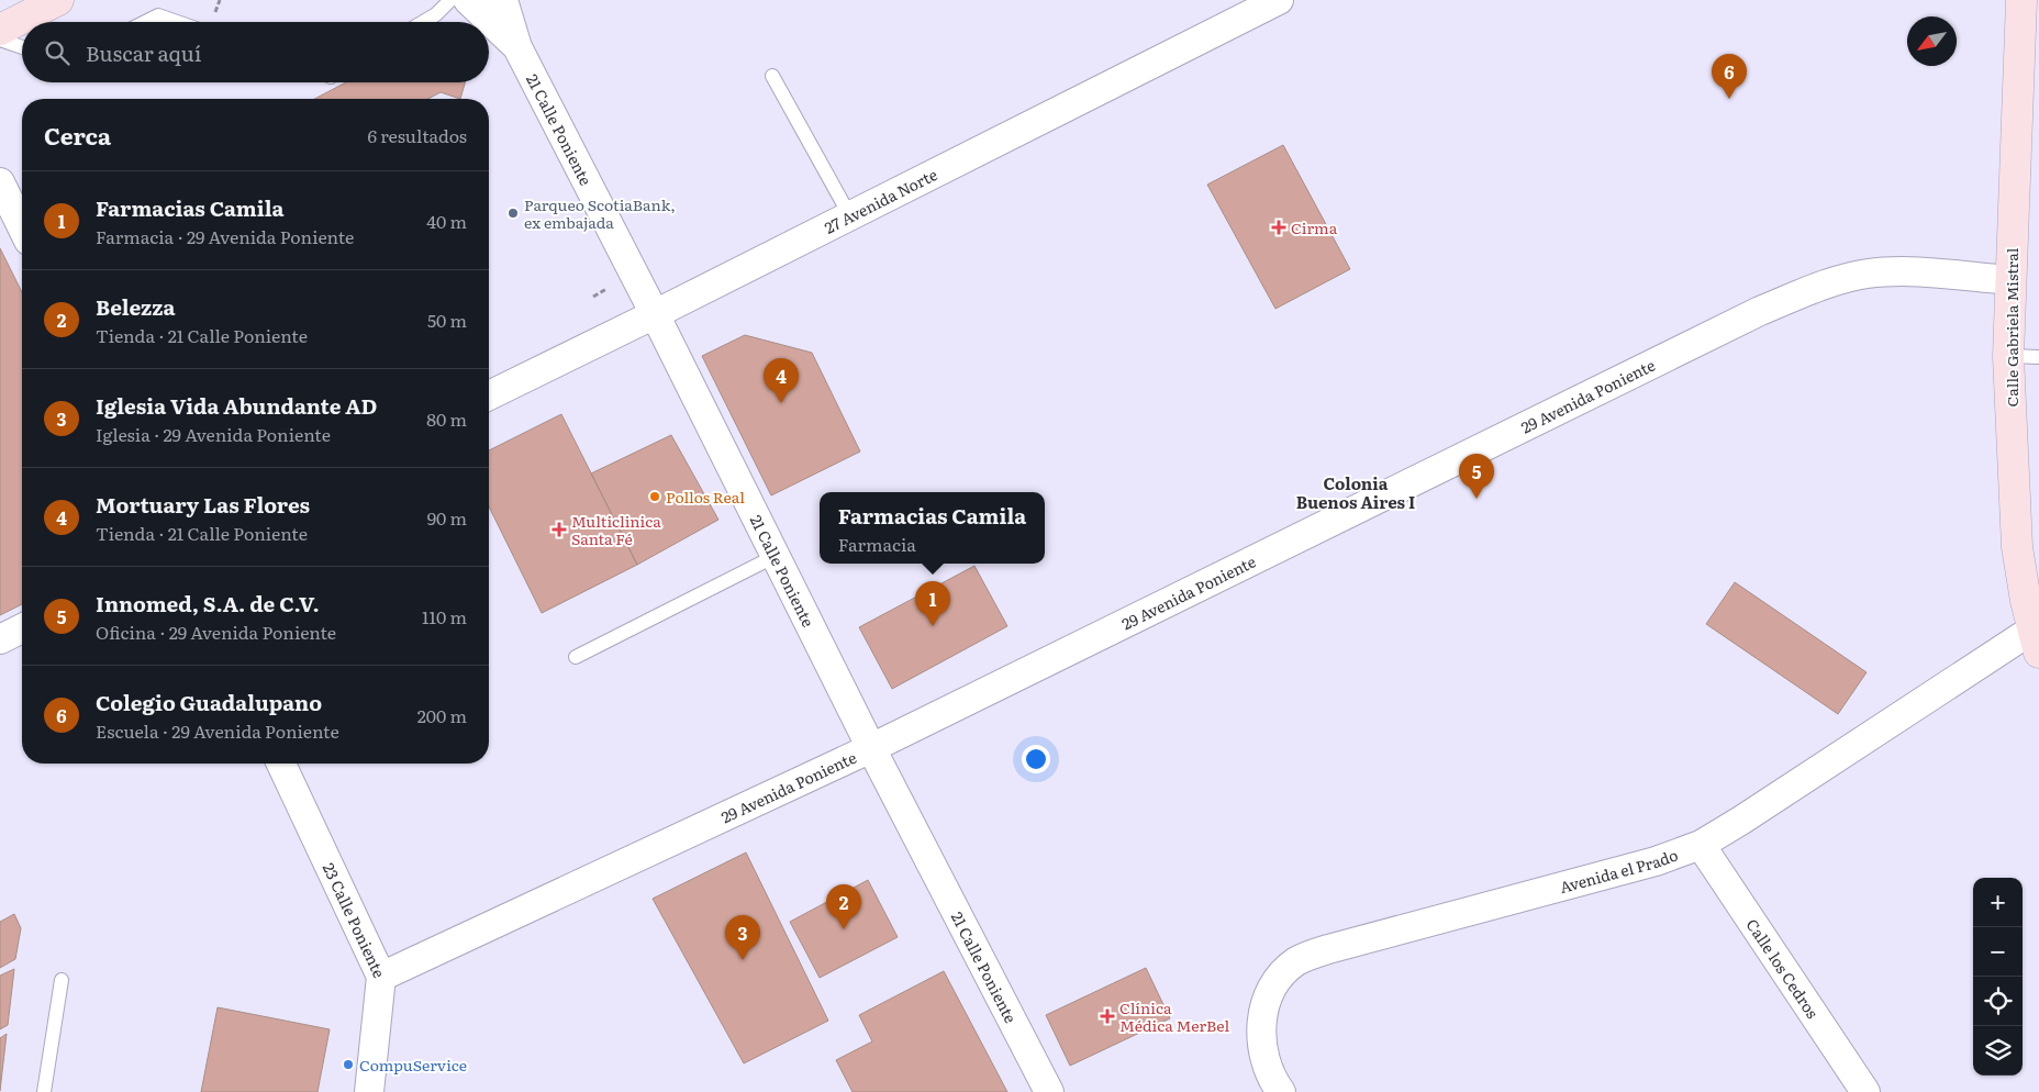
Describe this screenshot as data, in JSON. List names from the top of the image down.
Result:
{
  "streets": {
    "street": [
      "21 Calle Poniente",
      "27 Avenida Norte",
      "Calle Gabriela Mistral",
      "29 Avenida Poniente",
      "Avenida el Prado",
      "23 Calle Poniente",
      "Calle los Cedros"
    ]
  },
  "crossings": [
    ["21 Calle Poniente", "27 Avenida Norte"],
    ["21 Calle Poniente", "29 Avenida Poniente"],
    ["Calle Gabriela Mistral", "29 Avenida Poniente"],
    ["Calle Gabriela Mistral", "Avenida el Prado"],
    ["29 Avenida Poniente", "23 Calle Poniente"],
    ["Avenida el Prado", "Calle los Cedros"]
  ],
  "districts": ["Colonia Buenos Aires I"],
  "places": {
    "other": ["Parqueo ScotiaBank, ex embajada", "Pollos Real", "CompuService"],
    "health": ["Cirma", "Multiclinica Santa Fé", "Clínica Médica MerBel"]
  },
  "north": "bottom left",
  "page": {
    "search": "Buscar aquí",
    "pins": [
      "6",
      "4",
      "5",
      "1",
      "2",
      "3"
    ],
    "heading": ["Cerca", "6 resultados"],
    "list": [
      {
        "mark": "1",
        "name": "Farmacias Camila",
        "note": "Farmacia · 29 Avenida Poniente",
        "value": "40 m"
      },
      {
        "mark": "2",
        "name": "Belezza",
        "note": "Tienda · 21 Calle Poniente",
        "value": "50 m"
      },
      {
        "mark": "3",
        "name": "Iglesia Vida Abundante AD",
        "note": "Iglesia · 29 Avenida Poniente",
        "value": "80 m"
      },
      {
        "mark": "4",
        "name": "Mortuary Las Flores",
        "note": "Tienda · 21 Calle Poniente",
        "value": "90 m"
      },
      {
        "mark": "5",
        "name": "Innomed, S.A. de C.V.",
        "note": "Oficina · 29 Avenida Poniente",
        "value": "110 m"
      },
      {
        "mark": "6",
        "name": "Colegio Guadalupano",
        "note": "Escuela · 29 Avenida Poniente",
        "value": "200 m"
      }
    ],
    "popup": ["Farmacias Camila", "Farmacia"],
    "map_buttons": ["+", "−"]
  }
}
